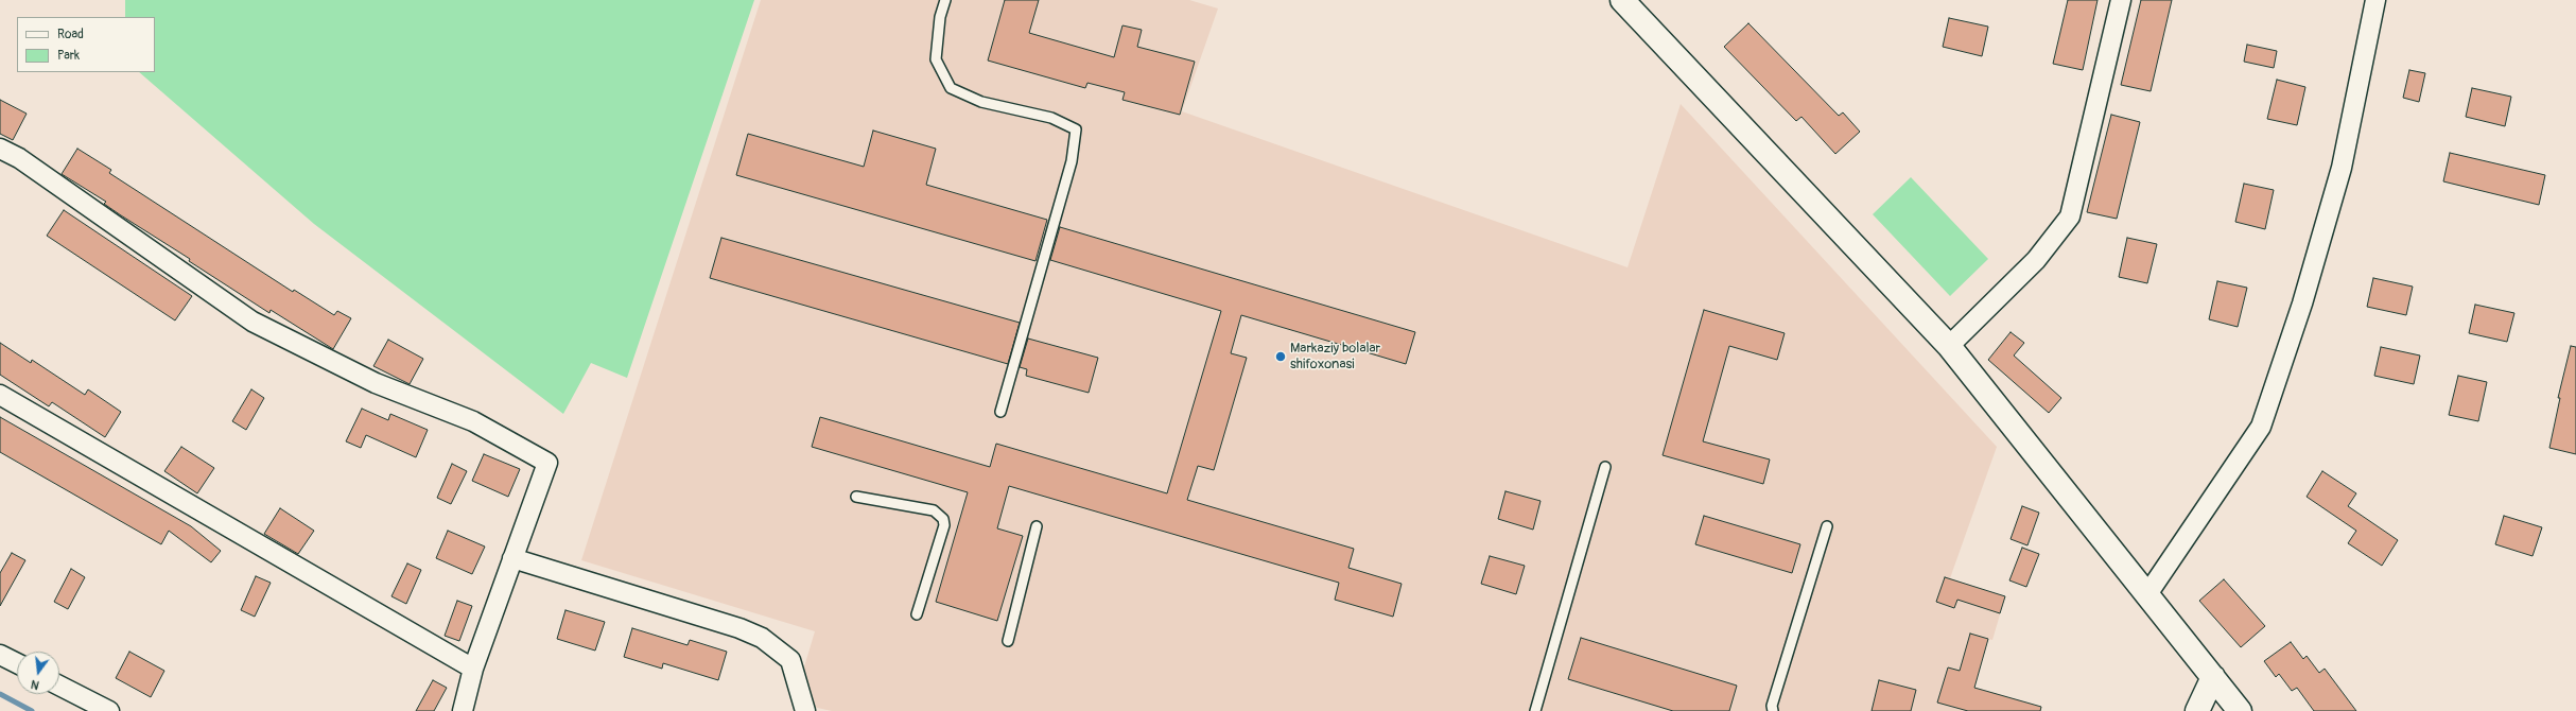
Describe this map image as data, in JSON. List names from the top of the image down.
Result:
{
  "places": ["Markaziy bolalar shifoxonasi"],
  "legend": ["Road", "Park"],
  "north": "bottom"
}
